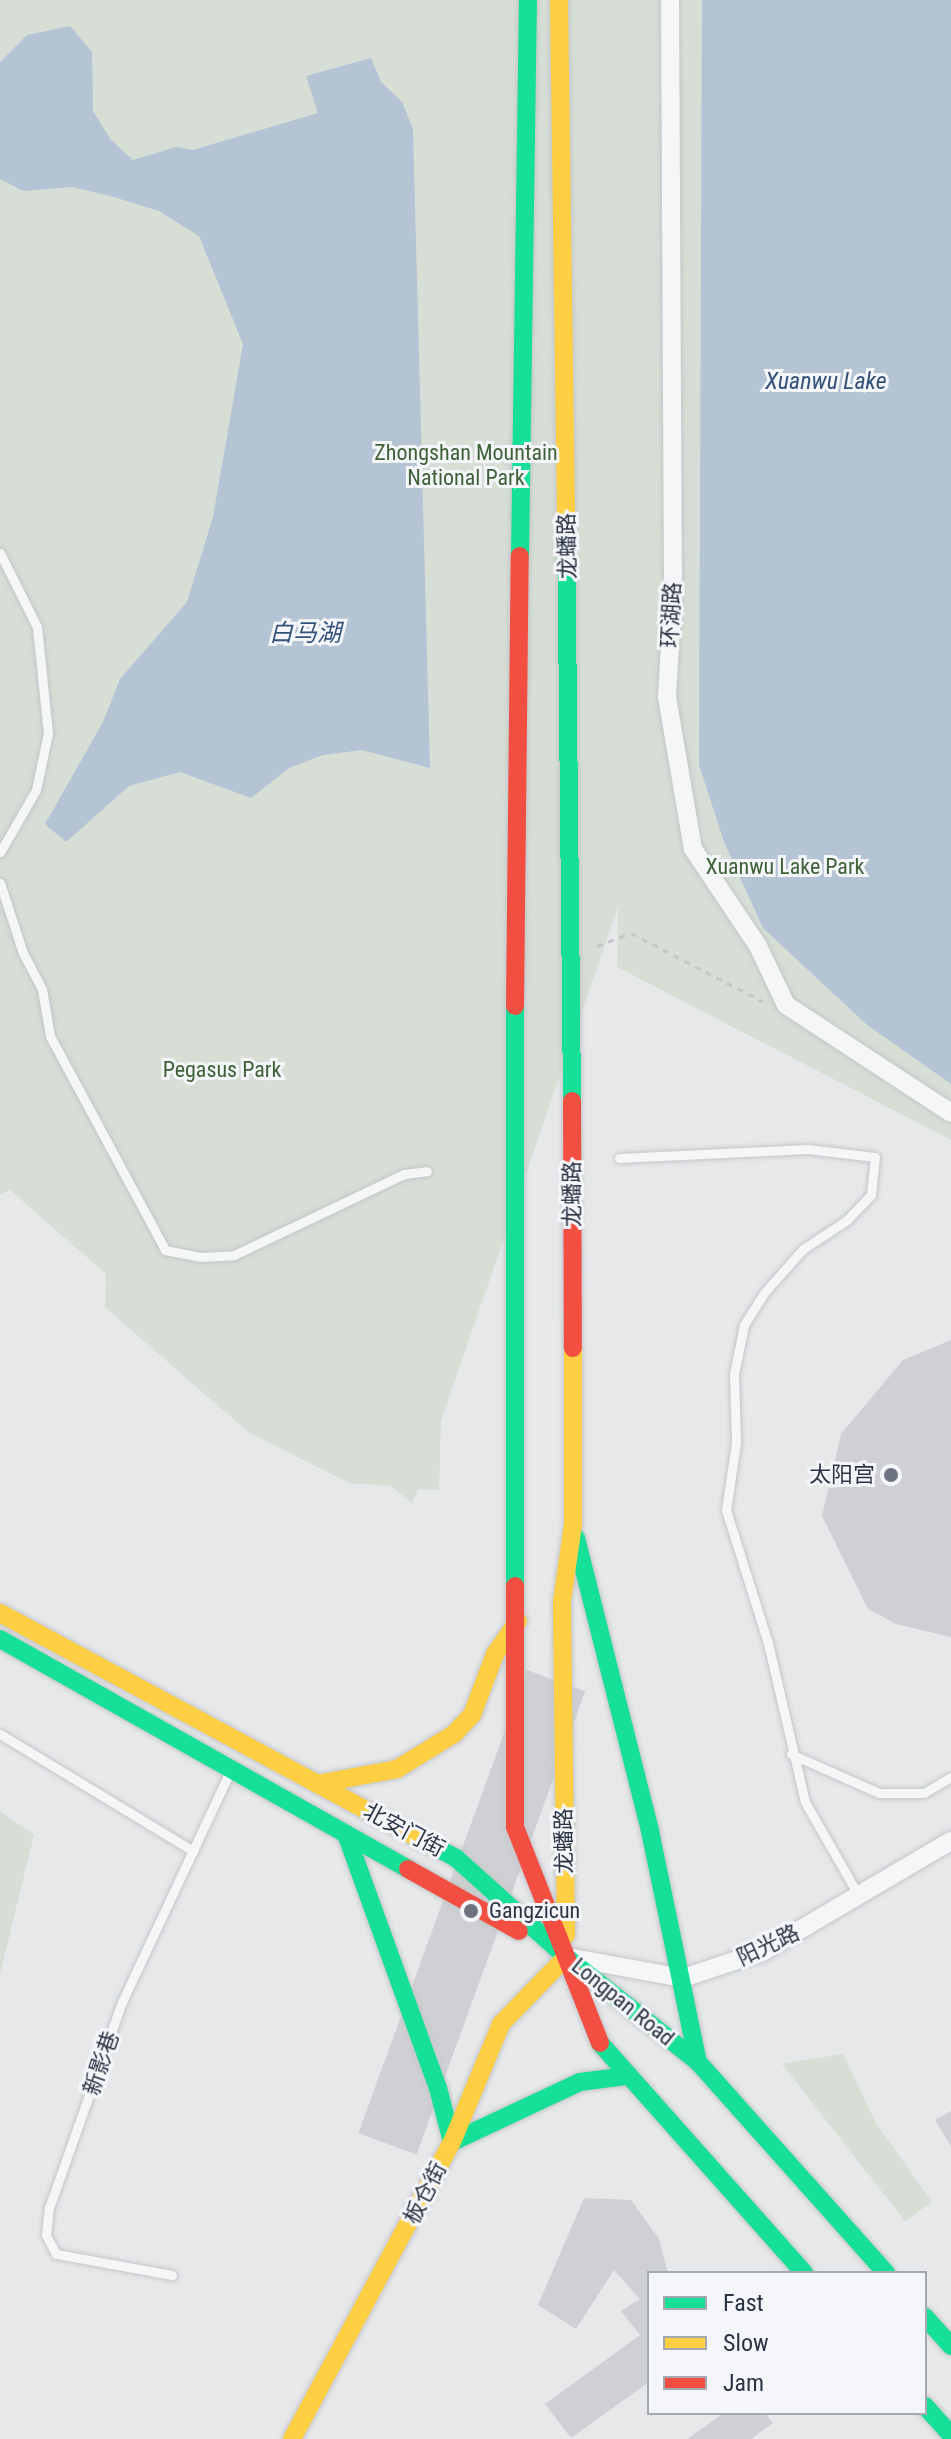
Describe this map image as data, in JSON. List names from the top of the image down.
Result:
{
  "streets": {
    "main road": [
      "龙蟠路",
      "北安门街",
      "Longpan Road",
      "板仓街"
    ],
    "street": ["环湖路", "阳光路"],
    "lane": ["新影巷"]
  },
  "crossings": [
    ["龙蟠路", "北安门街"],
    ["龙蟠路", "阳光路"],
    ["龙蟠路", "Longpan Road"],
    ["龙蟠路", "板仓街"],
    ["北安门街", "阳光路"],
    ["北安门街", "Longpan Road"],
    ["北安门街", "新影巷"],
    ["北安门街", "板仓街"],
    ["阳光路", "Longpan Road"],
    ["阳光路", "板仓街"],
    ["Longpan Road", "板仓街"]
  ],
  "water": ["Xuanwu Lake", "白马湖"],
  "parks": ["Zhongshan Mountain National Park", "Xuanwu Lake Park", "Pegasus Park"],
  "places": ["太阳宫", "Gangzicun"],
  "legend": ["Fast", "Slow", "Jam"]
}
